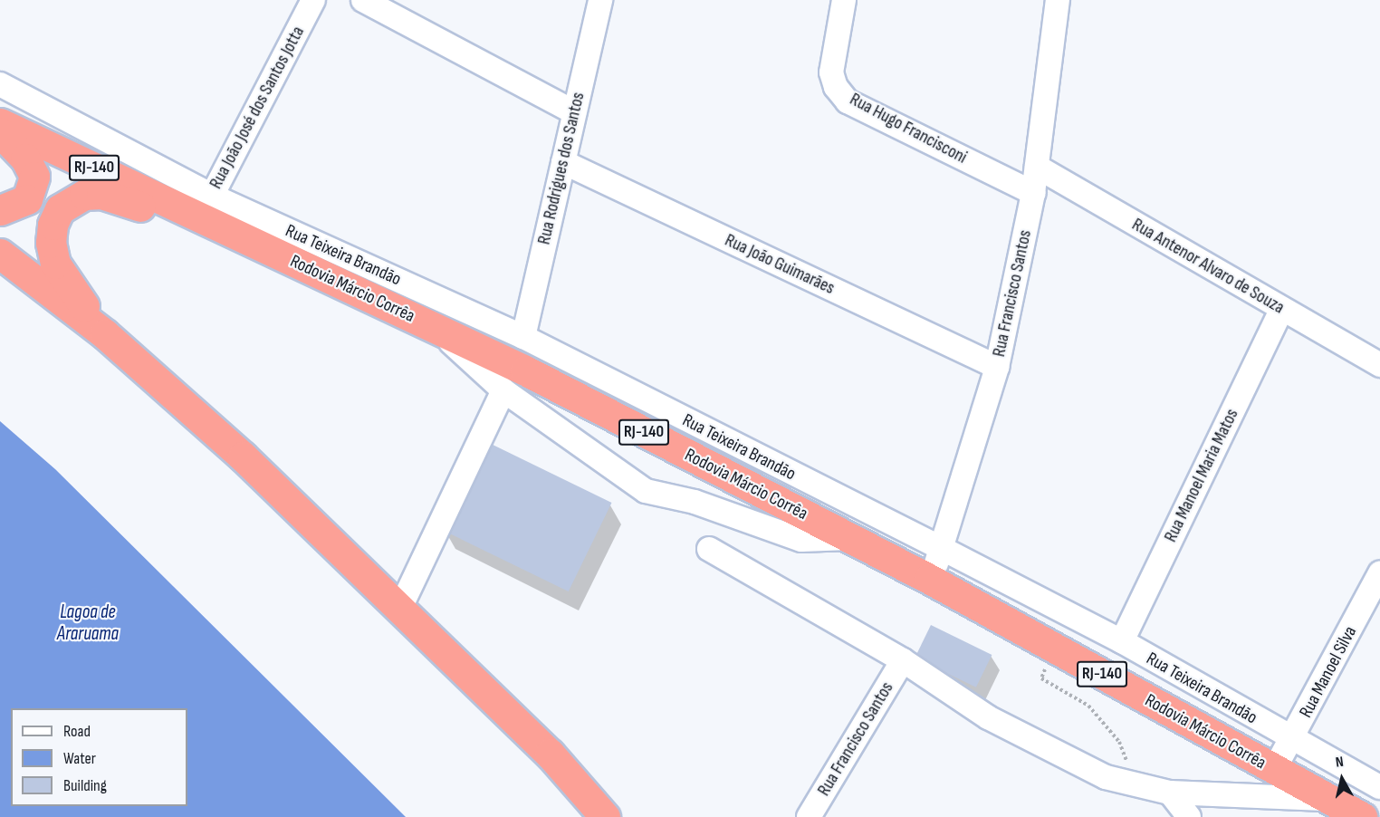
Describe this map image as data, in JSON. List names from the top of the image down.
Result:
{
  "streets": {
    "highway": ["RJ-140", "Rodovia Márcio Corrêa"],
    "street": [
      "Rua João José dos Santos Jotta",
      "Rua Hugo Francisconi",
      "Rua Rodrigues dos Santos",
      "Rua Teixeira Brandão",
      "Rua João Guimarães",
      "Rua Antenor Alvaro de Souza",
      "Rua Francisco Santos",
      "Rua Manoel Maria Matos",
      "Rua Manoel Silva"
    ]
  },
  "crossings": [
    ["Rua João José dos Santos Jotta", "Rua Teixeira Brandão"],
    ["Rua João José dos Santos Jotta", "Rodovia Márcio Corrêa"],
    ["Rua Hugo Francisconi", "Rua Francisco Santos"],
    ["Rua Rodrigues dos Santos", "Rua Teixeira Brandão"],
    ["Rua Rodrigues dos Santos", "Rua João Guimarães"],
    ["Rua Teixeira Brandão", "Rodovia Márcio Corrêa"],
    ["Rua Teixeira Brandão", "Rua Francisco Santos"],
    ["Rua Teixeira Brandão", "Rua Manoel Maria Matos"],
    ["Rua Teixeira Brandão", "Rua Manoel Silva"],
    ["Rua João Guimarães", "Rua Francisco Santos"],
    ["Rua Antenor Alvaro de Souza", "Rua Francisco Santos"],
    ["Rua Antenor Alvaro de Souza", "Rua Manoel Maria Matos"],
    ["Rodovia Márcio Corrêa", "Rua Francisco Santos"],
    ["Rodovia Márcio Corrêa", "Rua Manoel Silva"]
  ],
  "water": ["Lagoa de Araruama"],
  "legend": ["Road", "Water", "Building"],
  "north": "top"
}
